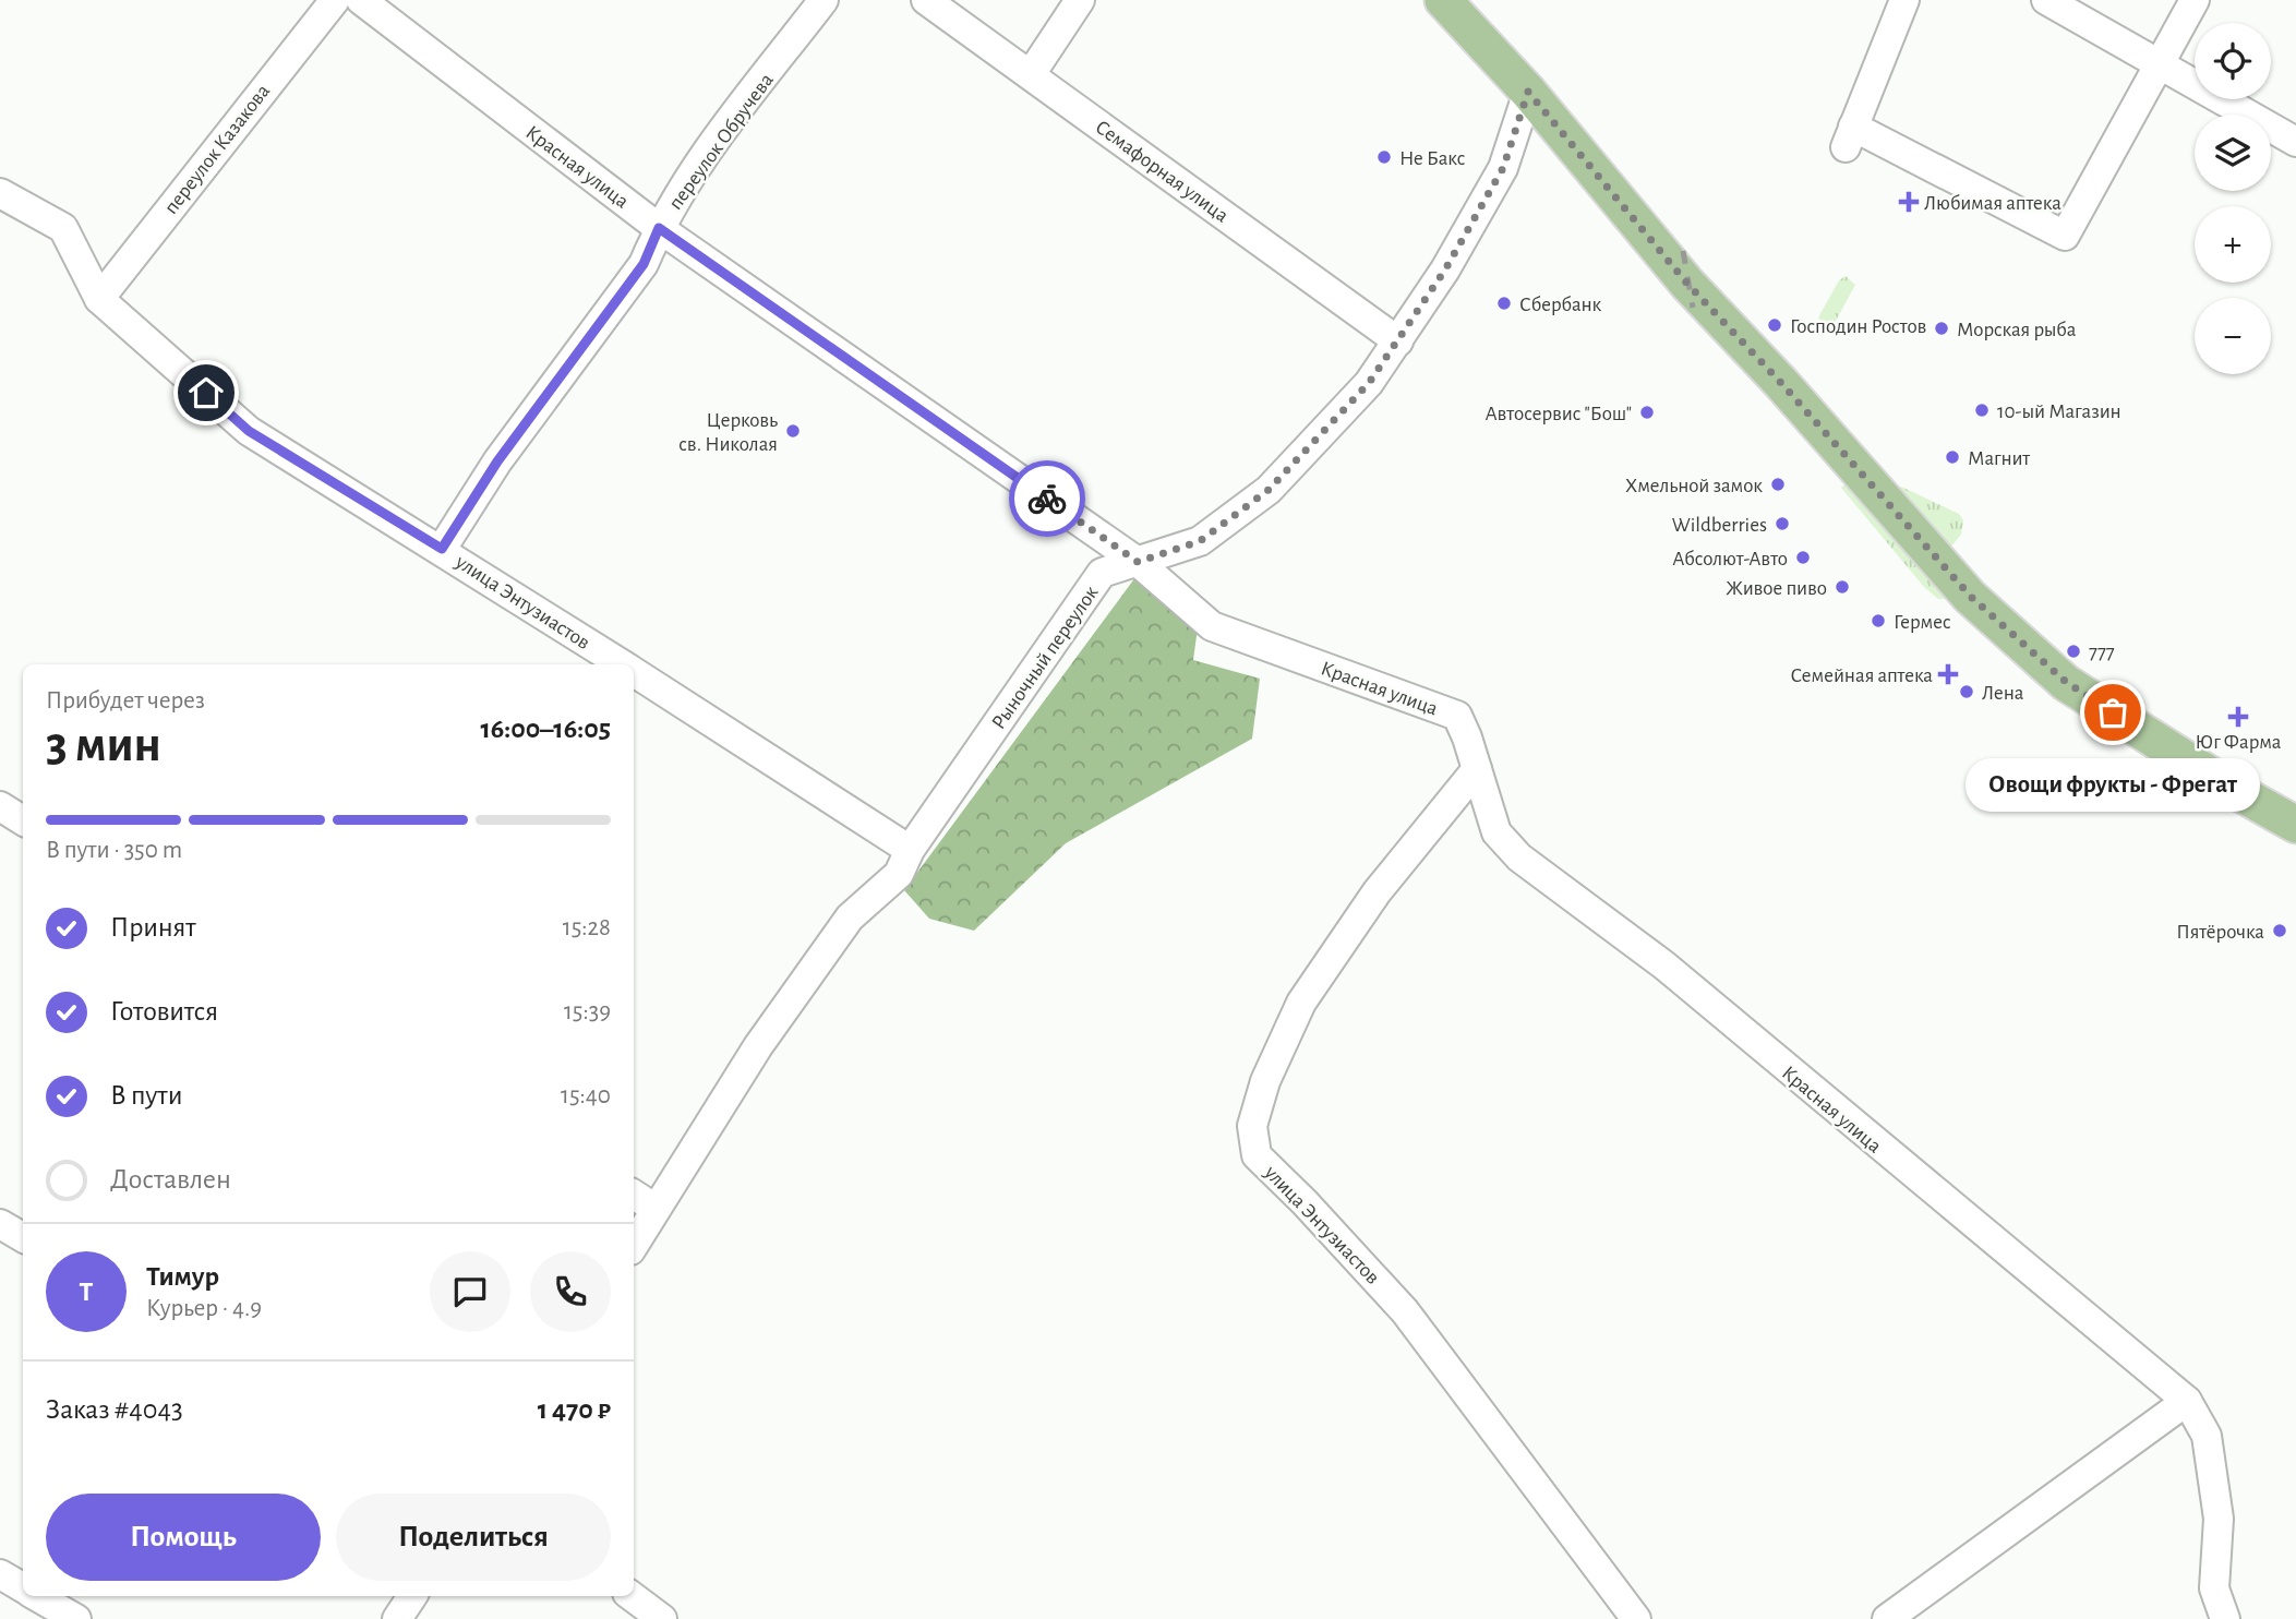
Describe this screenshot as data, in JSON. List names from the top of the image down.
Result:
{
  "streets": {
    "street": [
      "переулок Обручева",
      "переулок Казакова",
      "Красная улица",
      "Семафорная улица",
      "улица Энтузиастов",
      "Рыночный переулок"
    ]
  },
  "crossings": [
    ["переулок Обручева", "Красная улица"],
    ["переулок Обручева", "улица Энтузиастов"],
    ["переулок Казакова", "улица Энтузиастов"],
    ["Красная улица", "улица Энтузиастов"],
    ["Красная улица", "Рыночный переулок"],
    ["Семафорная улица", "Рыночный переулок"],
    ["улица Энтузиастов", "Рыночный переулок"]
  ],
  "places": {
    "other": [
      "Не Бакс",
      "Сбербанк",
      "Господин Ростов",
      "Морская рыба",
      "10-ый Магазин",
      "Автосервис \"Бош\"",
      "Церковь св. Николая",
      "Магнит",
      "Хмельной замок",
      "Wildberries",
      "Абсолют-Авто",
      "Живое пиво",
      "Гермес",
      "777",
      "Лена",
      "Овощи фрукты - Фрегат",
      "Пятёрочка"
    ],
    "health": ["Любимая аптека", "Семейная аптека", "Юг Фарма"]
  },
  "page": {
    "map_buttons": ["+", "−"],
    "heading": ["3 мин", "Прибудет через", "16:00–16:05"],
    "panel": [
      "Тимур",
      "Курьер · 4.9",
      "Заказ #4043",
      "1 470 ₽"
    ],
    "bubble": "Овощи фрукты - Фрегат",
    "bar": "В пути · 350 m",
    "list": [
      ["Принят", "15:28"],
      ["Готовится", "15:39"],
      ["В пути", "15:40"],
      "Доставлен"
    ],
    "round": "Т",
    "buttons": ["Помощь", "Поделиться"]
  }
}
